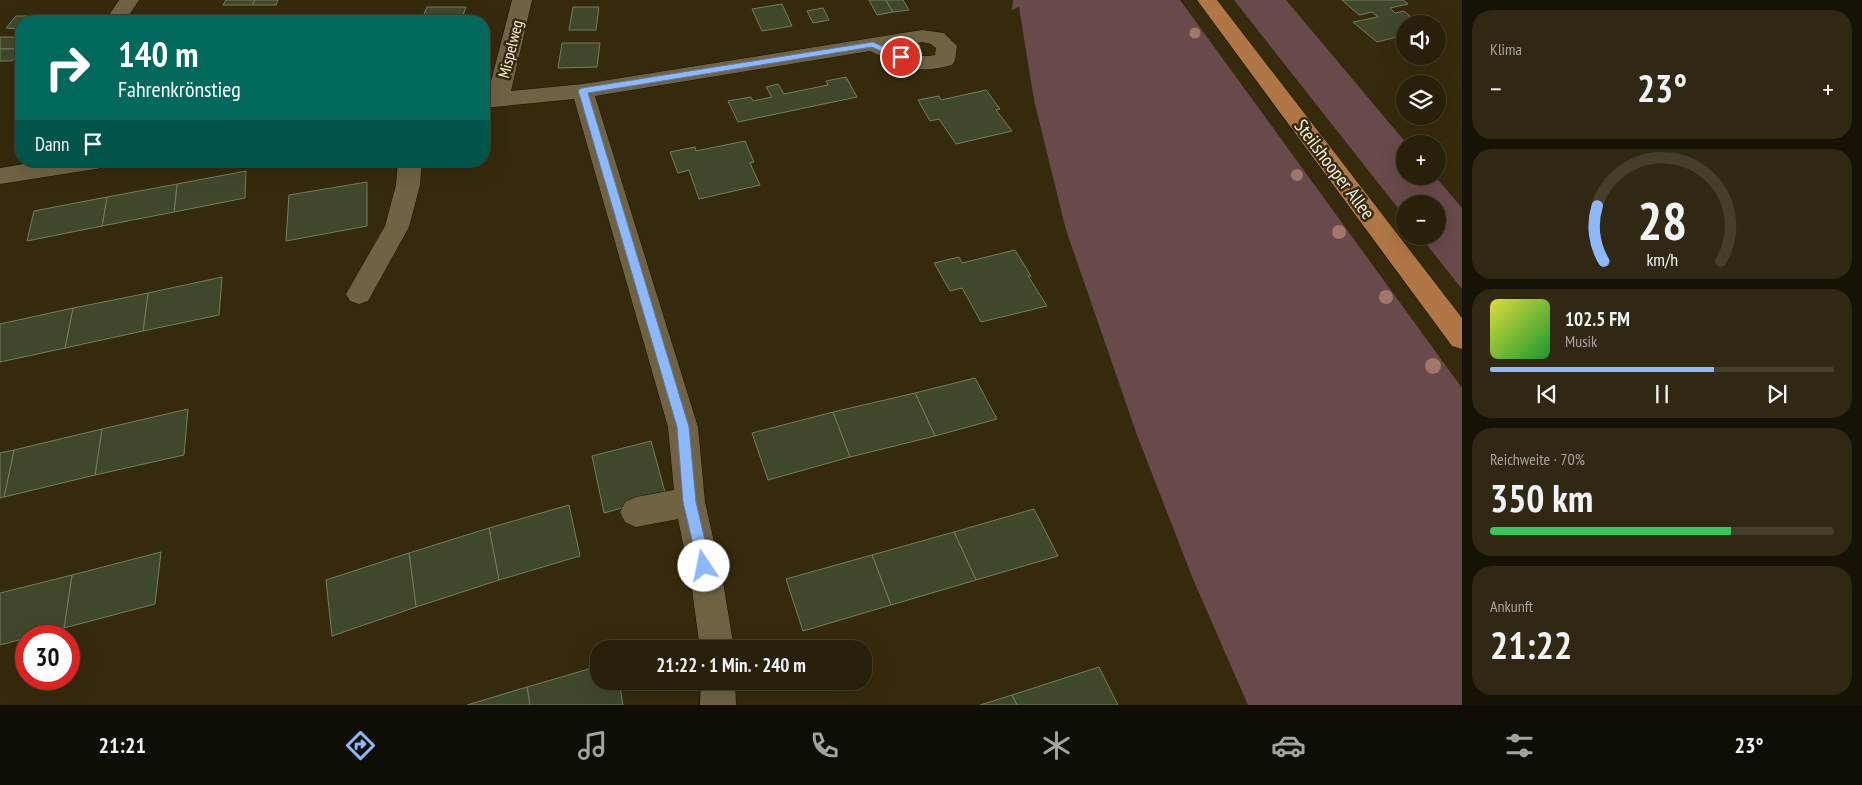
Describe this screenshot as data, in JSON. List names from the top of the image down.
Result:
{
  "streets": {
    "main road": ["Steilshooper Allee"],
    "street": ["Mispelweg"]
  },
  "page": {
    "tile": [
      "Klima",
      ["Reichweite · 70%", "350 km"],
      ["Ankunft", "21:22"]
    ],
    "map_buttons": ["+", "−"],
    "turn": ["140 m", "Fahrenkrönstieg"],
    "heat": ["−", "23°", "+"],
    "then": "Dann",
    "song": ["102.5 FM", "Musik"],
    "limit": "30",
    "trip": "21:22 · 1 Min. · 240 m",
    "tabs": ["21:21", "23°"],
    "gauge": ["28", "km/h"]
  }
}
